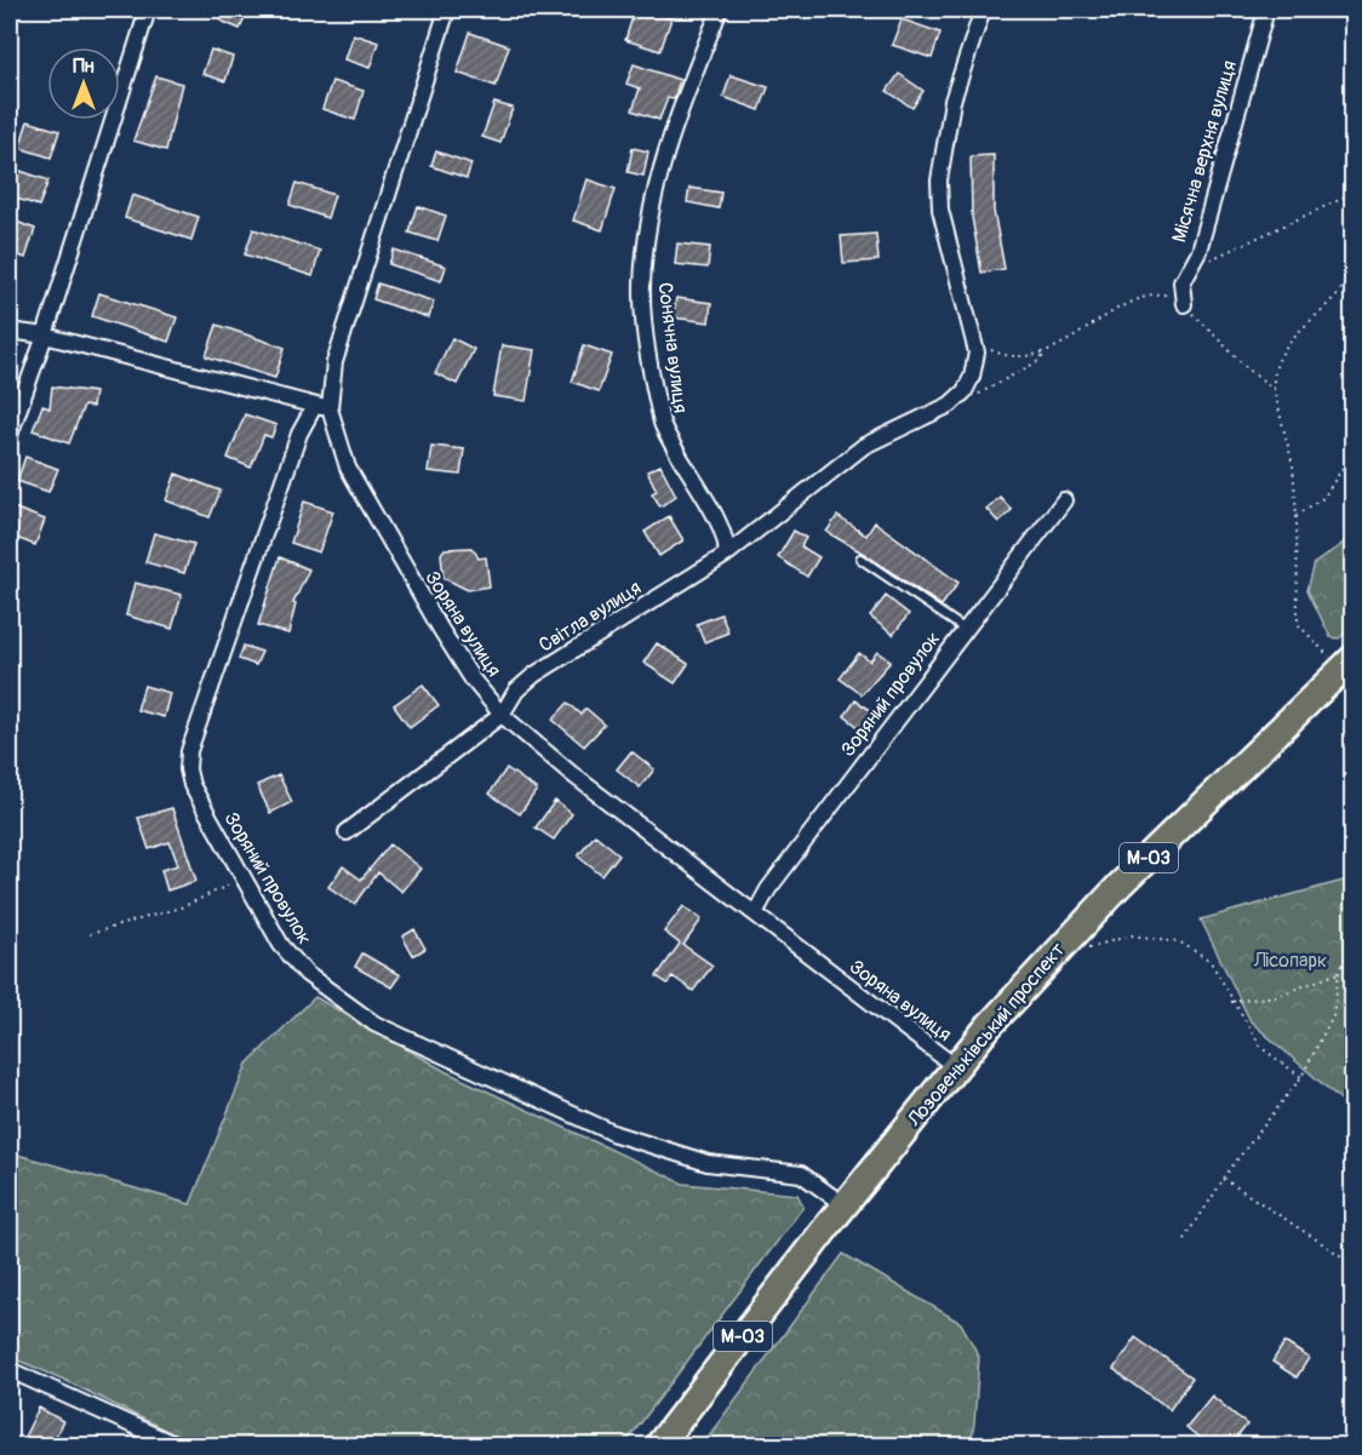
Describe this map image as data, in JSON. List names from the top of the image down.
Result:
{
  "streets": {
    "highway": ["М-03", "Лозовеньківський проспект"],
    "street": [
      "Місячна верхня вулиця",
      "Сонячна вулиця",
      "Світла вулиця",
      "Зоряна вулиця",
      "Зоряний провулок"
    ]
  },
  "crossings": [
    ["Сонячна вулиця", "Світла вулиця"],
    ["Світла вулиця", "Зоряна вулиця"],
    ["Зоряна вулиця", "Зоряний провулок"],
    ["Зоряна вулиця", "Лозовеньківський проспект"],
    ["Зоряний провулок", "Лозовеньківський проспект"]
  ],
  "parks": ["Лісопарк"],
  "north": "top"
}
